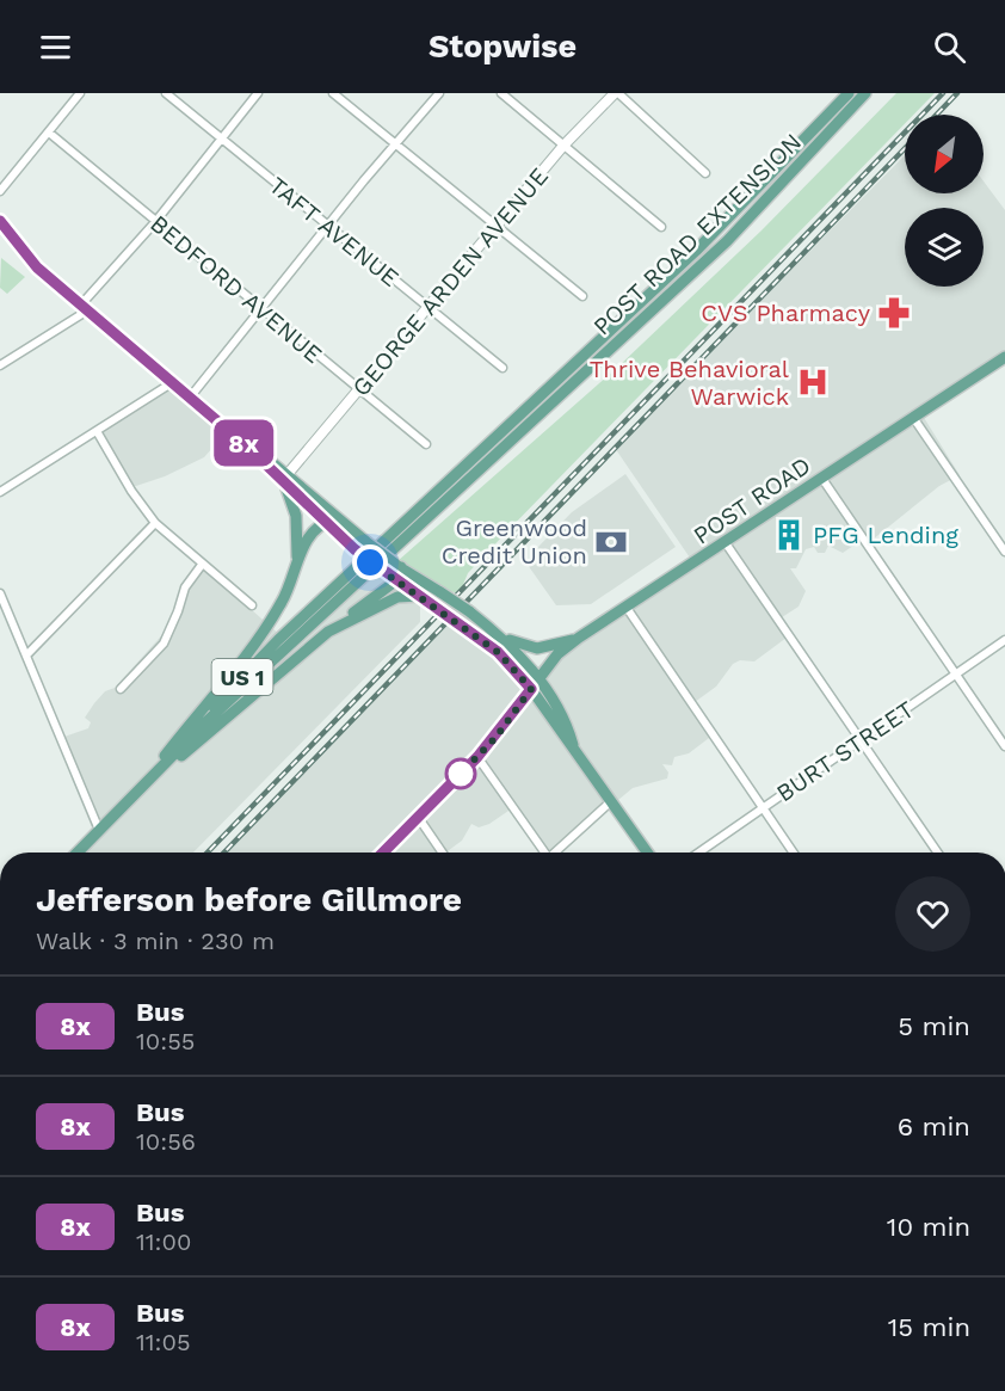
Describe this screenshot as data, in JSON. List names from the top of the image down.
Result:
{
  "streets": {
    "main road": ["POST ROAD EXTENSION", "POST ROAD", "US 1"],
    "street": [
      "TAFT AVENUE",
      "GEORGE ARDEN AVENUE",
      "BEDFORD AVENUE",
      "BURT STREET"
    ]
  },
  "crossings": [
    ["TAFT AVENUE", "GEORGE ARDEN AVENUE"],
    ["POST ROAD EXTENSION", "US 1"],
    ["GEORGE ARDEN AVENUE", "BEDFORD AVENUE"]
  ],
  "places": {
    "pharmacy": ["CVS Pharmacy"],
    "hospital": ["Thrive Behavioral Warwick"],
    "building": ["PFG Lending"],
    "bank": ["Greenwood Credit Union"]
  },
  "lines": ["bus line 8x"],
  "north": "bottom left",
  "page": {
    "header": "Stopwise",
    "on_map": "8x",
    "heading": ["Jefferson before Gillmore", "Walk · 3 min · 230 m"],
    "list": [
      {
        "mark": "8x",
        "name": "Bus",
        "note": "10:55",
        "value": "5 min"
      },
      {
        "mark": "8x",
        "name": "Bus",
        "note": "10:56",
        "value": "6 min"
      },
      {
        "mark": "8x",
        "name": "Bus",
        "note": "11:00",
        "value": "10 min"
      },
      {
        "mark": "8x",
        "name": "Bus",
        "note": "11:05",
        "value": "15 min"
      }
    ]
  }
}
